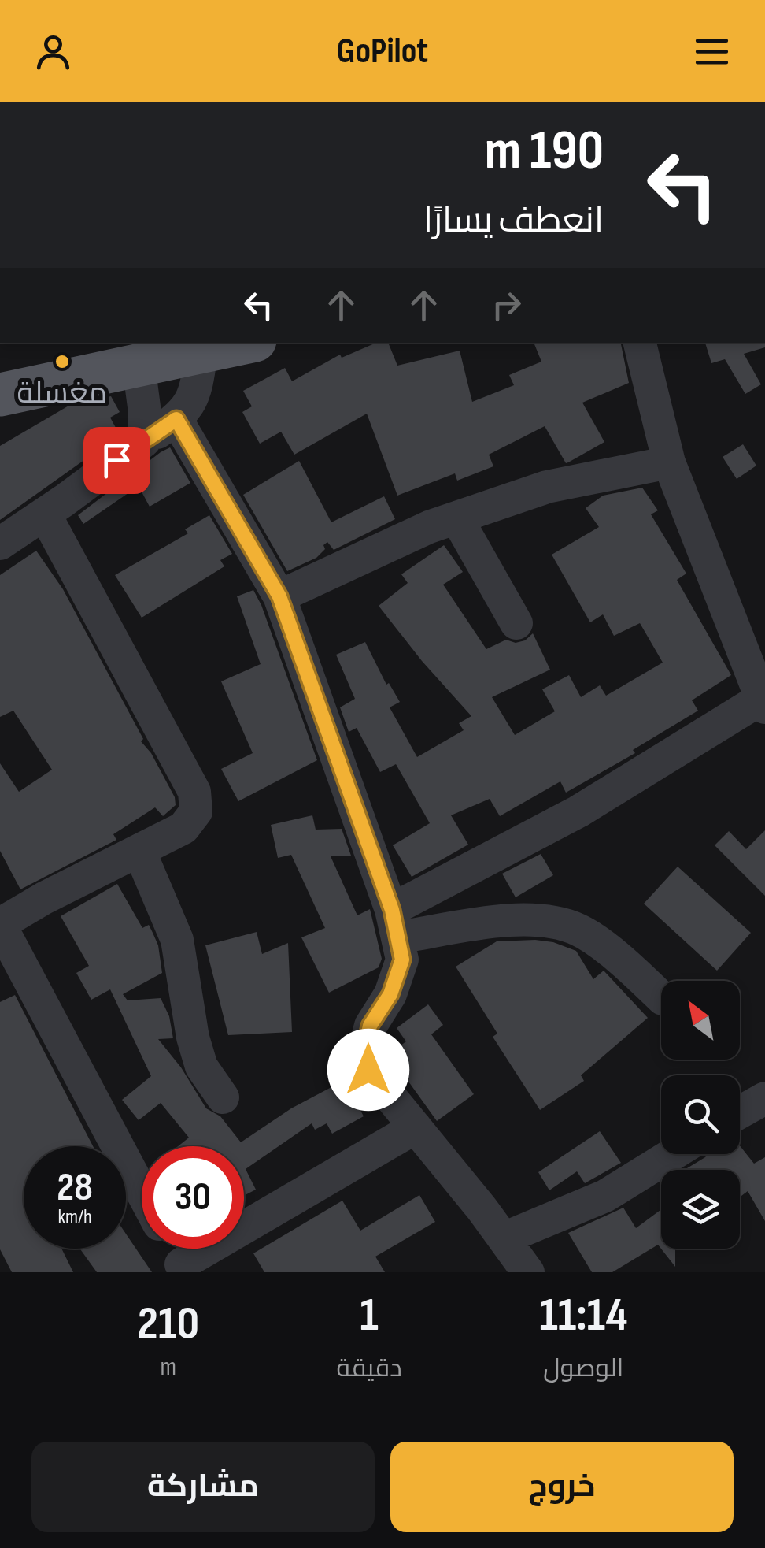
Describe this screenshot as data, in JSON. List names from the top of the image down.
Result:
{
  "places": ["مغسلة"],
  "north": "top left",
  "page": {
    "header": "GoPilot",
    "turn": ["190 m", "انعطف يسارًا"],
    "speed": "28 km/h",
    "limit": "30",
    "eta": [
      "11:14",
      "الوصول",
      "1",
      "دقيقة",
      "210",
      "m"
    ],
    "buttons": ["خروج", "مشاركة"]
  }
}
